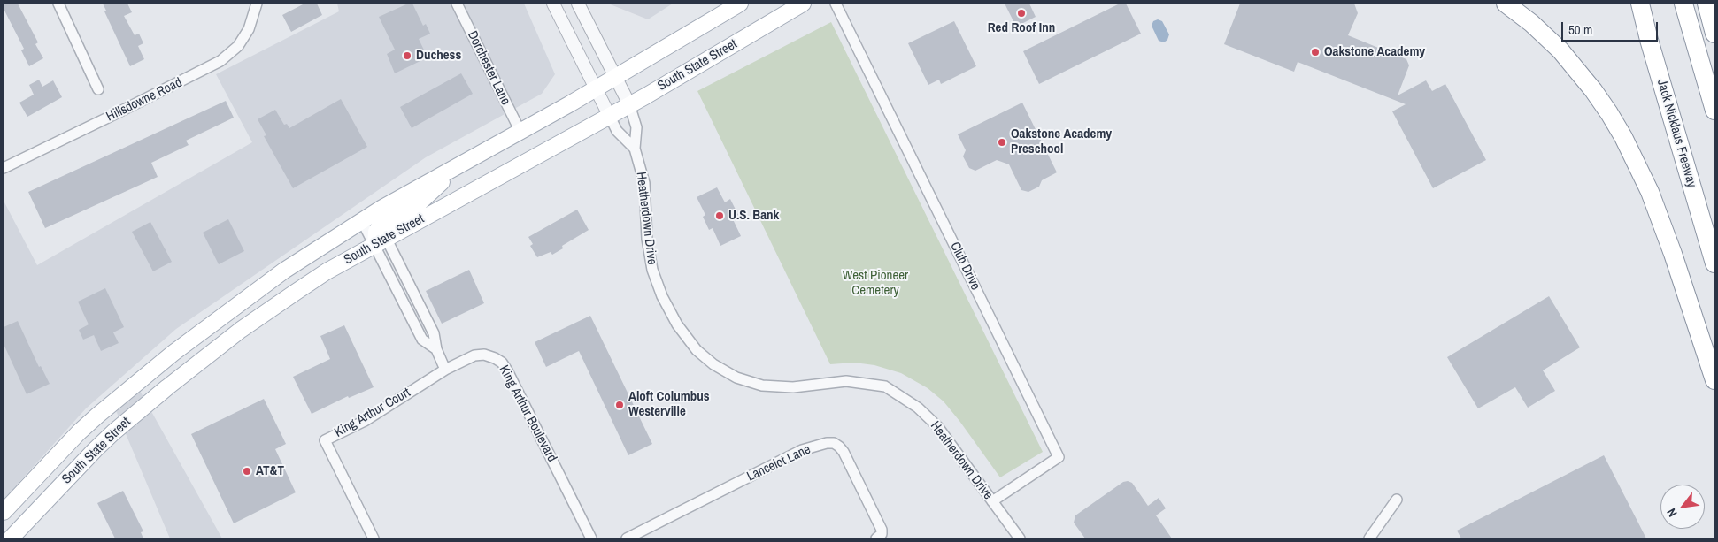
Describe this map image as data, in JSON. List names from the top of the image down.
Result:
{
  "streets": {
    "highway": ["Jack Nicklaus Freeway"],
    "main road": ["South State Street"],
    "street": [
      "Dorchester Lane",
      "Hillsdowne Road",
      "Heatherdown Drive",
      "Club Drive",
      "King Arthur Court",
      "King Arthur Boulevard",
      "Lancelot Lane"
    ]
  },
  "crossings": [
    ["South State Street", "Dorchester Lane"],
    ["South State Street", "Heatherdown Drive"],
    ["Heatherdown Drive", "Club Drive"],
    ["King Arthur Court", "King Arthur Boulevard"]
  ],
  "parks": ["West Pioneer Cemetery"],
  "places": [
    "Red Roof Inn",
    "Oakstone Academy",
    "Duchess",
    "Oakstone Academy Preschool",
    "U.S. Bank",
    "Aloft Columbus Westerville",
    "AT&T"
  ],
  "scale_bar": "50 m",
  "north": "bottom left"
}
